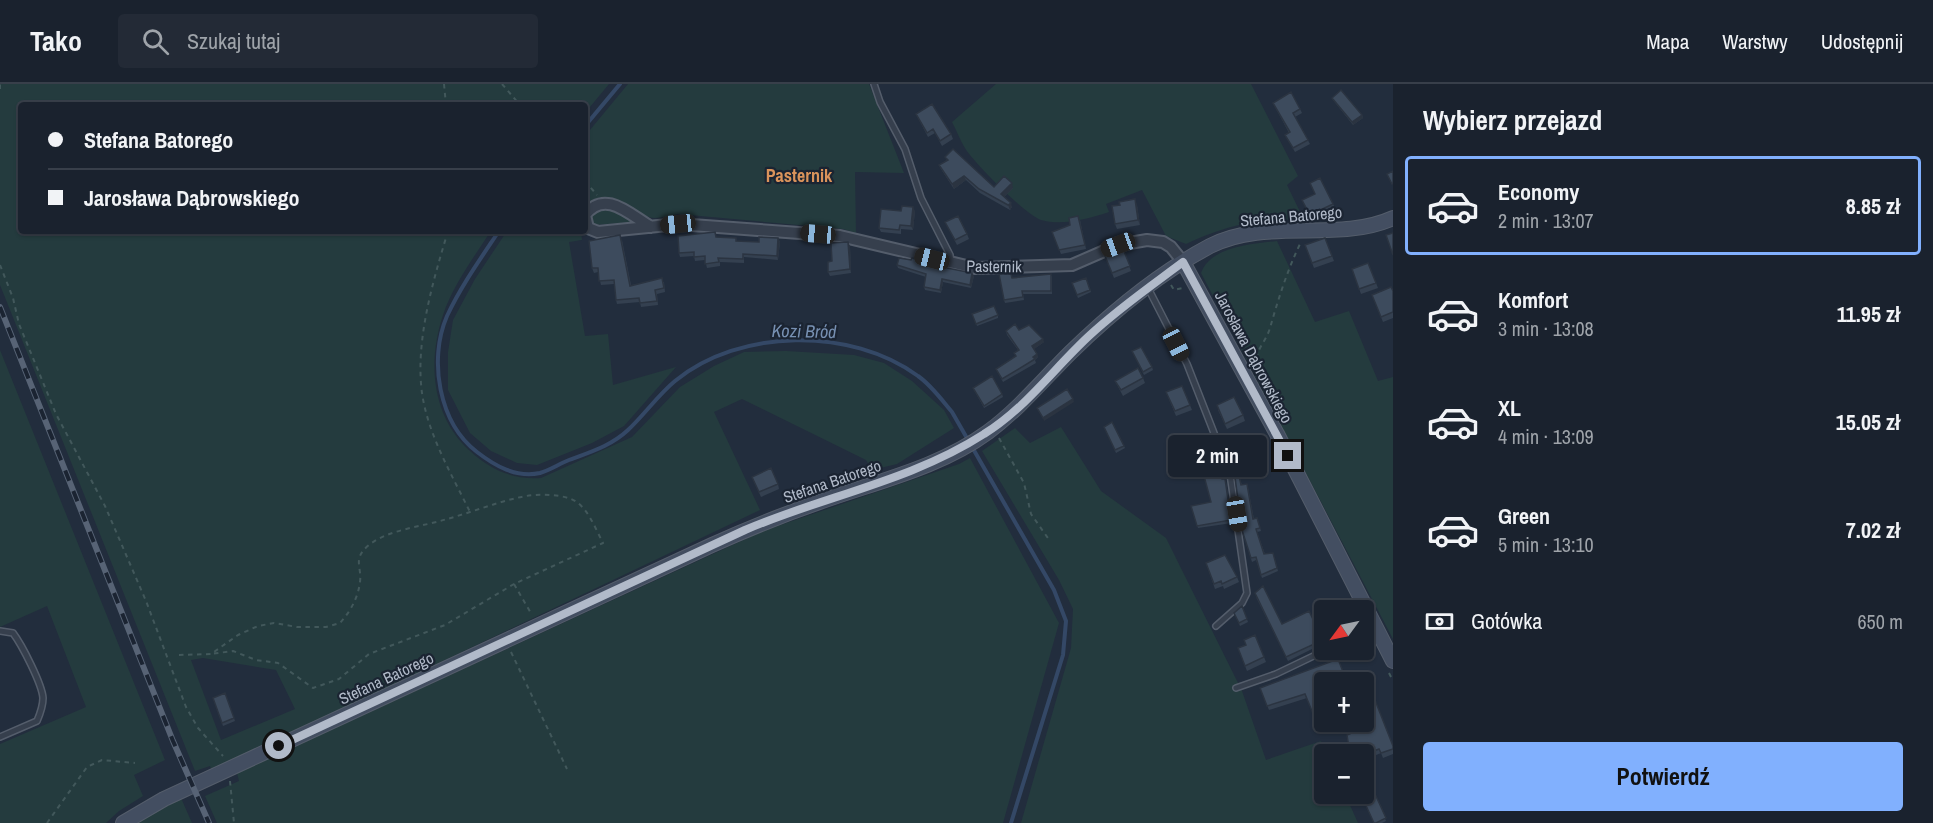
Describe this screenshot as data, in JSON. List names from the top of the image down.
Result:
{
  "streets": {
    "street": ["Stefana Batorego", "Pasternik", "Jarosława Dąbrowskiego"]
  },
  "crossings": [
    ["Stefana Batorego", "Pasternik"],
    ["Stefana Batorego", "Jarosława Dąbrowskiego"],
    ["Pasternik", "Jarosława Dąbrowskiego"]
  ],
  "districts": ["Pasternik"],
  "water": ["Kozi Bród"],
  "north": "bottom left",
  "page": {
    "header": "Tako",
    "search": "Szukaj tutaj",
    "nav": ["Mapa", "Warstwy", "Udostępnij"],
    "heading": "Wybierz przejazd",
    "banner": ["Stefana Batorego", "Jarosława Dąbrowskiego"],
    "list": [
      {
        "name": "Economy",
        "note": "2 min · 13:07",
        "value": "8.85 zł"
      },
      {
        "name": "Komfort",
        "note": "3 min · 13:08",
        "value": "11.95 zł"
      },
      {
        "name": "XL",
        "note": "4 min · 13:09",
        "value": "15.05 zł"
      },
      {
        "name": "Green",
        "note": "5 min · 13:10",
        "value": "7.02 zł"
      }
    ],
    "bubble": "2 min",
    "pay": ["Gotówka", "650 m"],
    "map_buttons": ["+", "−"],
    "buttons": "Potwierdź"
  }
}
